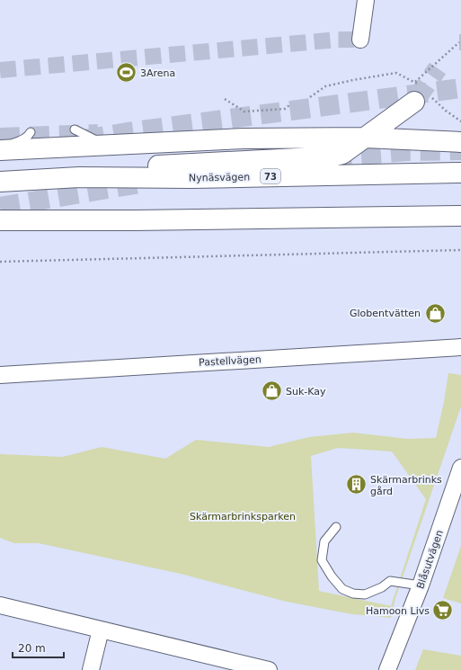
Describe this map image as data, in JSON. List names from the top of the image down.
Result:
{
  "streets": {
    "highway": ["73", "Nynäsvägen"],
    "street": ["Pastellvägen", "Blåsutvägen"]
  },
  "parks": ["Skärmarbrinksparken"],
  "places": {
    "sports": ["3Arena"],
    "shop": ["Globentvätten", "Suk-Kay"],
    "building": ["Skärmarbrinks gård"],
    "supermarket": ["Hamoon Livs"]
  },
  "scale_bar": "20 m"
}
